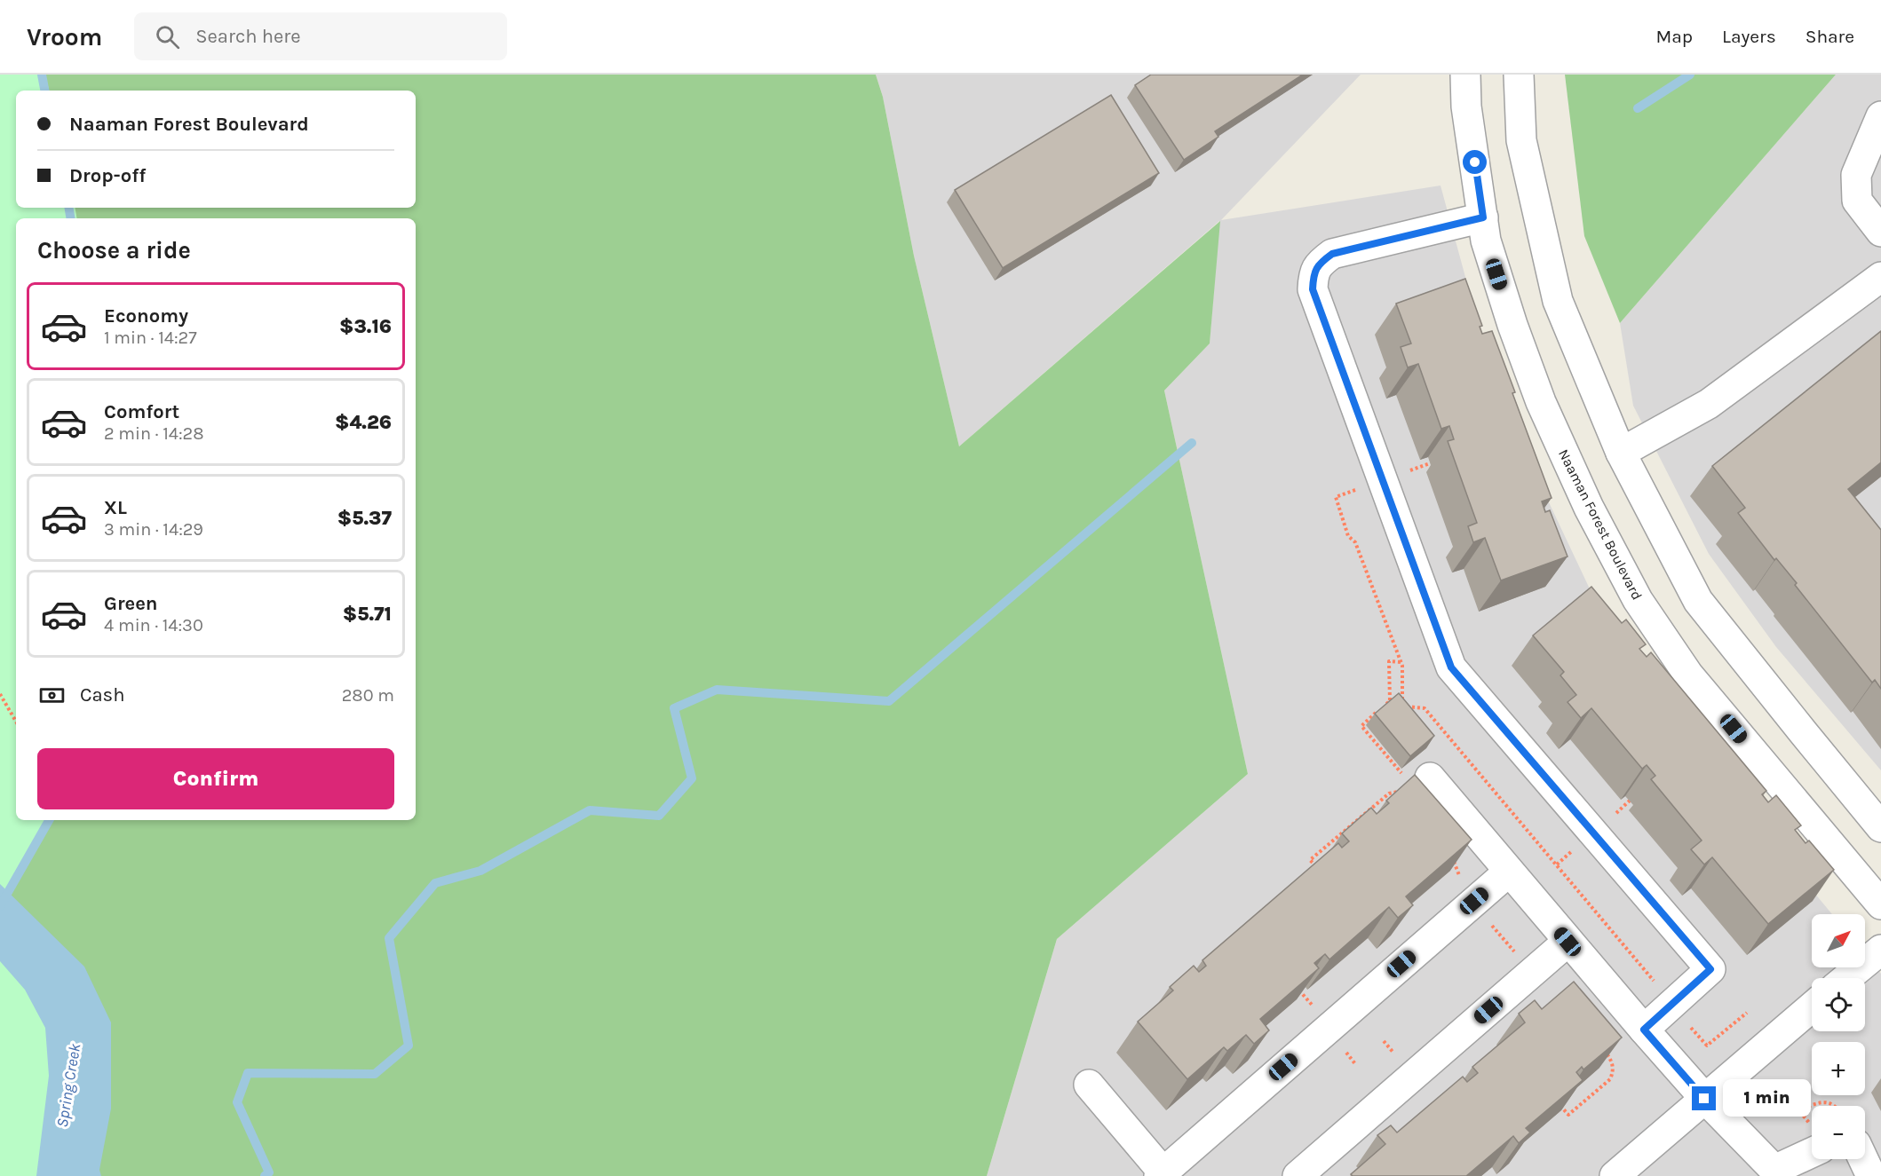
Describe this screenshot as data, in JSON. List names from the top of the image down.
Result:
{
  "streets": {
    "street": ["Naaman Forest Boulevard"]
  },
  "water": ["Spring Creek"],
  "north": "top right",
  "page": {
    "header": "Vroom",
    "search": "Search here",
    "nav": ["Map", "Layers", "Share"],
    "banner": ["Naaman Forest Boulevard", "Drop-off"],
    "heading": "Choose a ride",
    "list": [
      {
        "name": "Economy",
        "note": "1 min · 14:27",
        "value": "$3.16"
      },
      {
        "name": "Comfort",
        "note": "2 min · 14:28",
        "value": "$4.26"
      },
      {
        "name": "XL",
        "note": "3 min · 14:29",
        "value": "$5.37"
      },
      {
        "name": "Green",
        "note": "4 min · 14:30",
        "value": "$5.71"
      }
    ],
    "pay": ["Cash", "280 m"],
    "buttons": "Confirm",
    "map_buttons": ["+", "−"],
    "bubble": "1 min"
  }
}
